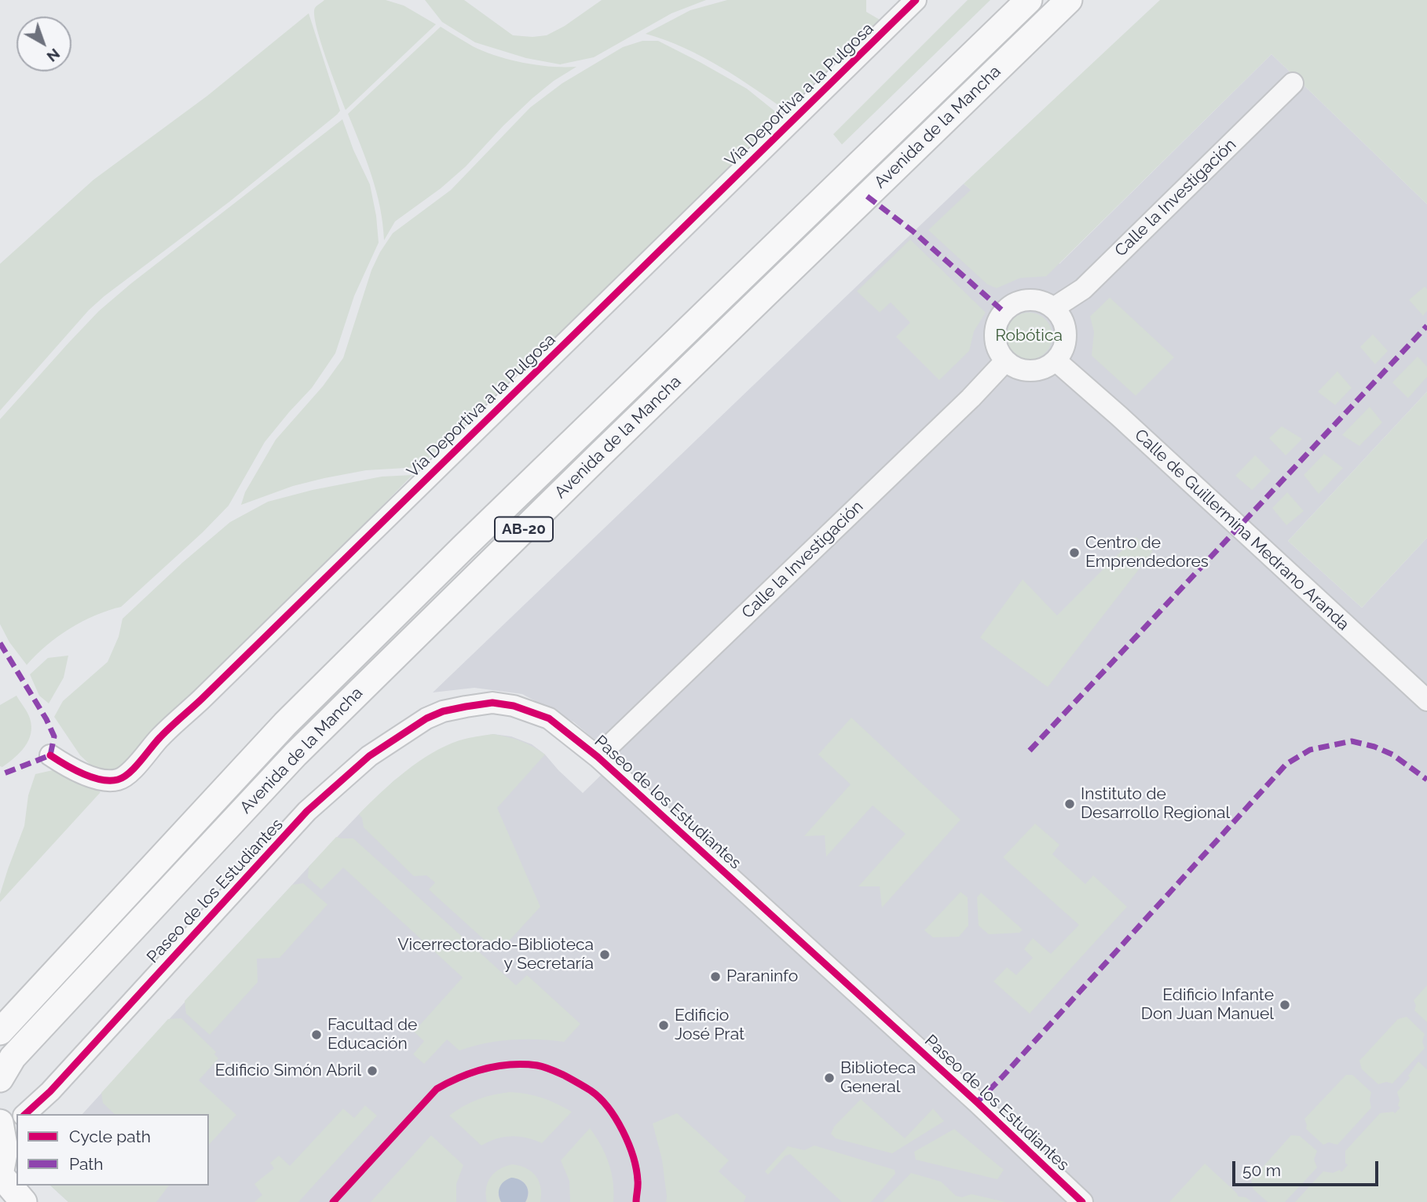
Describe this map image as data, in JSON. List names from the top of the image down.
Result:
{
  "streets": {
    "main road": ["Avenida de la Mancha", "AB-20"],
    "street": [
      "Vía Deportiva a la Pulgosa",
      "Calle la Investigación",
      "Calle de Guillermina Medrano Aranda",
      "Paseo de los Estudiantes"
    ]
  },
  "crossings": [
    ["Calle la Investigación", "Calle de Guillermina Medrano Aranda"],
    ["Calle la Investigación", "Paseo de los Estudiantes"]
  ],
  "parks": ["Robótica"],
  "places": [
    "Centro de Emprendedores",
    "Instituto de Desarrollo Regional",
    "Vicerrectorado-Biblioteca y Secretaría",
    "Paraninfo",
    "Edificio Infante Don Juan Manuel",
    "Edificio José Prat",
    "Facultad de Educación",
    "Edificio Simón Abril",
    "Biblioteca General"
  ],
  "legend": ["Cycle path", "Path"],
  "scale_bar": "50 m",
  "north": "bottom right"
}
